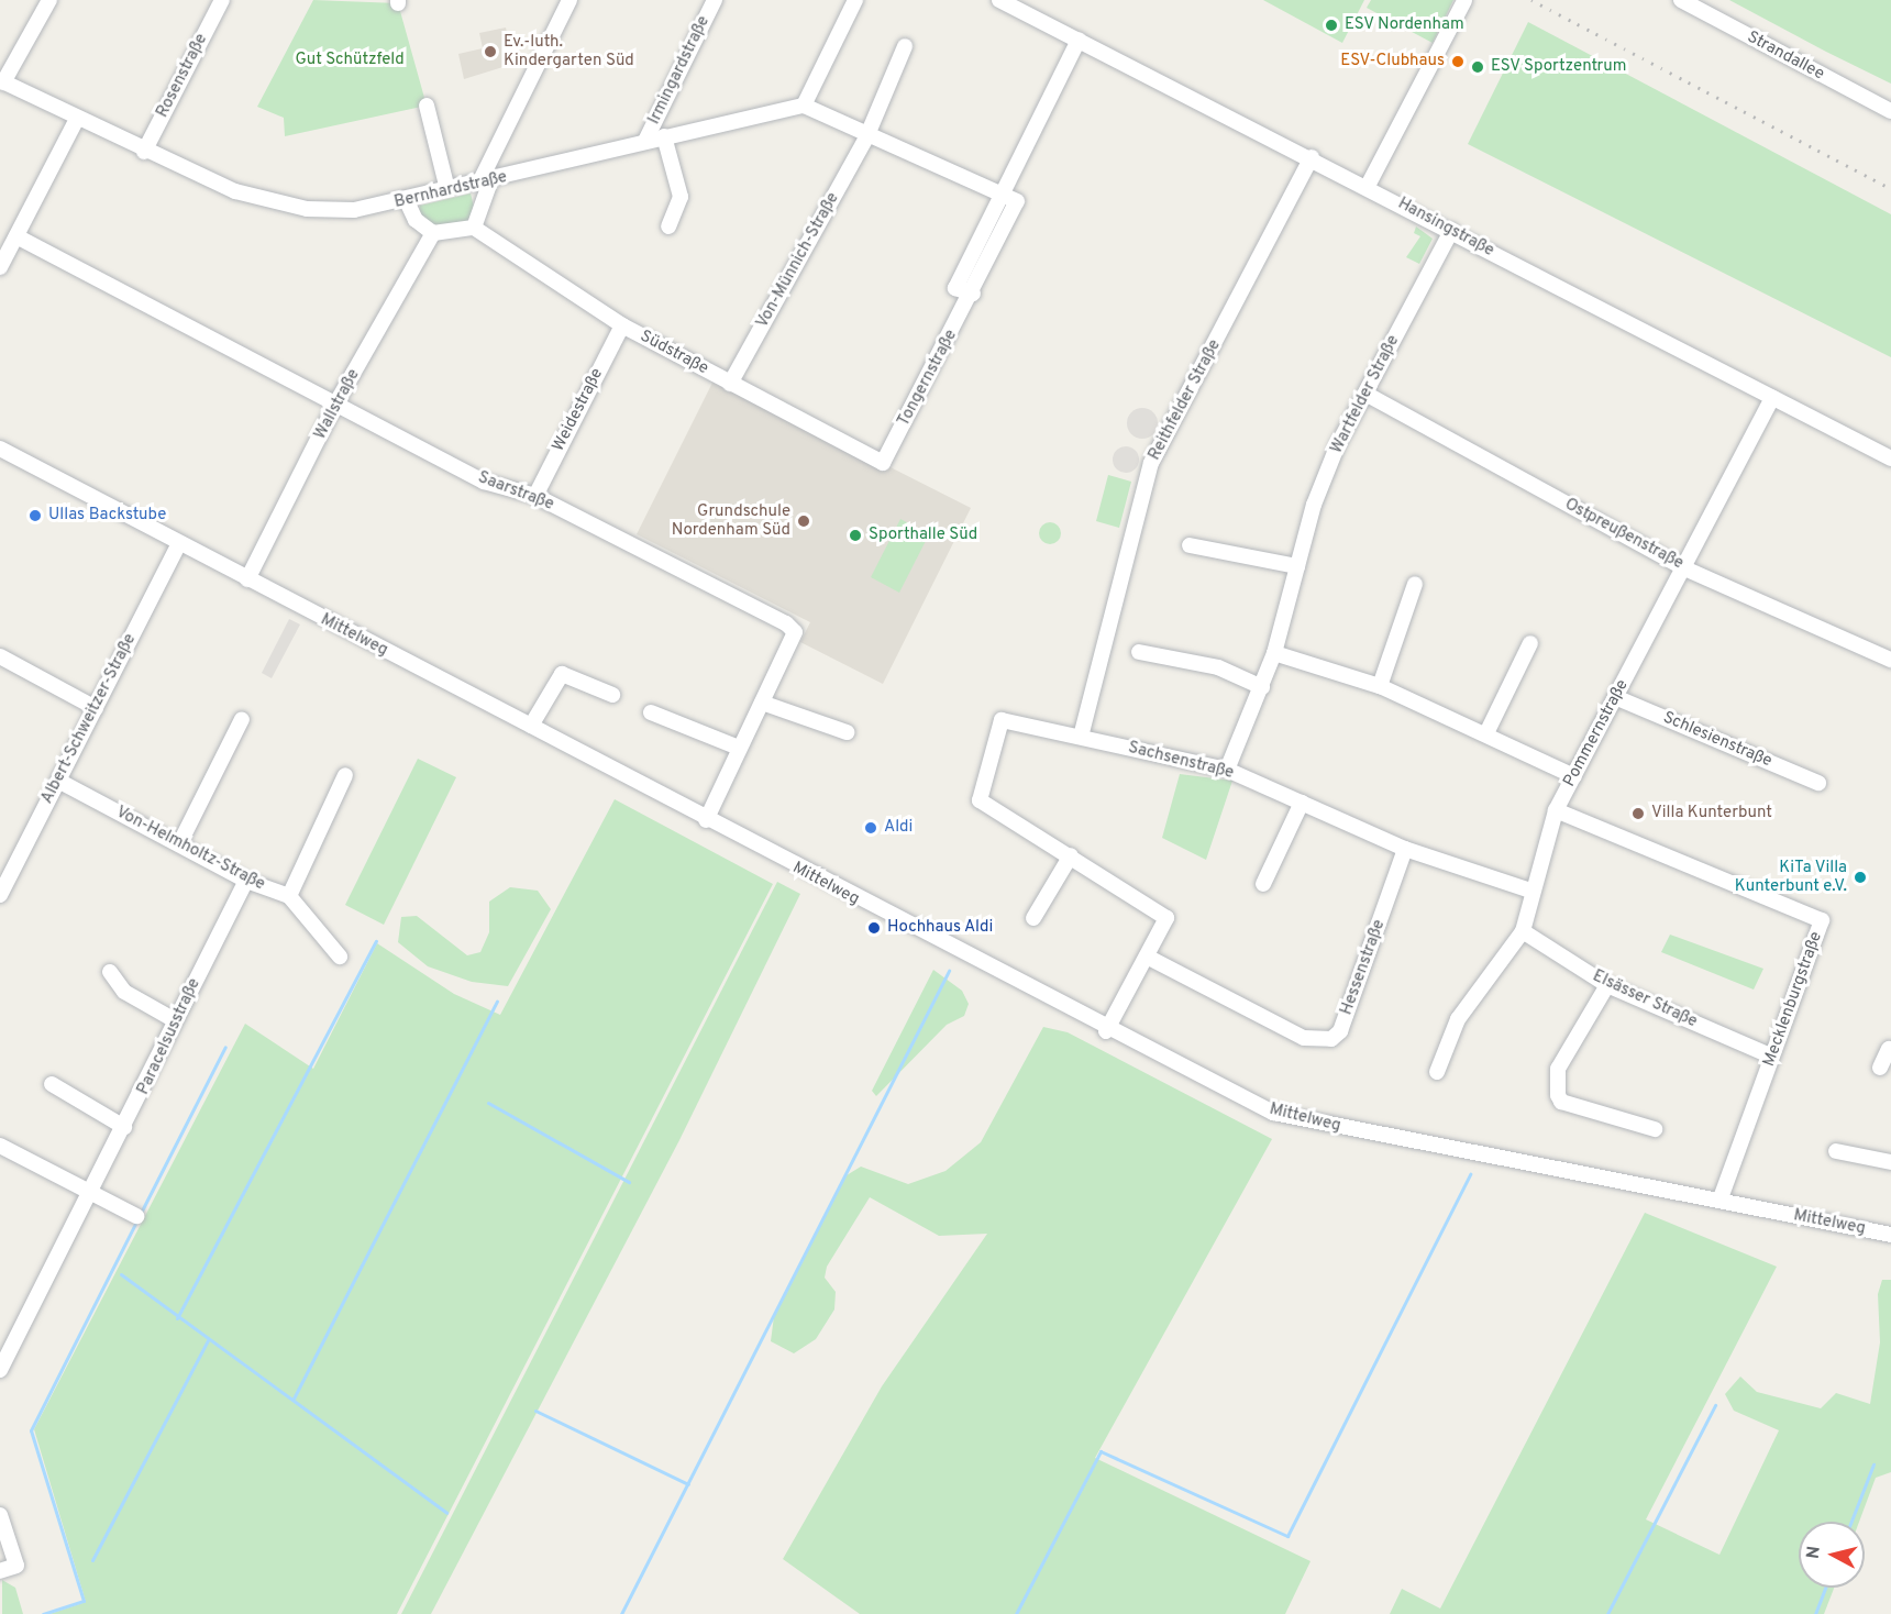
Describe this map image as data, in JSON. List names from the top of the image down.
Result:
{
  "streets": {
    "street": [
      "Strandallee",
      "Irmingardstraße",
      "Rosenstraße",
      "Bernhardstraße",
      "Hansingstraße",
      "Von-Münnich-Straße",
      "Südstraße",
      "Tongernstraße",
      "Wartfelder Straße",
      "Reithfelder Straße",
      "Wallstraße",
      "Weidestraße",
      "Saarstraße",
      "Ostpreußenstraße",
      "Mittelweg",
      "Albert-Schweitzer-Straße",
      "Pommernstraße",
      "Schlesienstraße",
      "Sachsenstraße",
      "Von-Helmholtz-Straße",
      "Hessenstraße",
      "Elsässer Straße",
      "Mecklenburgstraße",
      "Paracelsusstraße"
    ]
  },
  "crossings": [
    ["Irmingardstraße", "Bernhardstraße"],
    ["Rosenstraße", "Bernhardstraße"],
    ["Hansingstraße", "Tongernstraße"],
    ["Hansingstraße", "Wartfelder Straße"],
    ["Hansingstraße", "Reithfelder Straße"],
    ["Hansingstraße", "Pommernstraße"],
    ["Von-Münnich-Straße", "Südstraße"],
    ["Südstraße", "Tongernstraße"],
    ["Südstraße", "Weidestraße"],
    ["Wartfelder Straße", "Ostpreußenstraße"],
    ["Wartfelder Straße", "Sachsenstraße"],
    ["Reithfelder Straße", "Sachsenstraße"],
    ["Wallstraße", "Saarstraße"],
    ["Wallstraße", "Mittelweg"],
    ["Weidestraße", "Saarstraße"],
    ["Saarstraße", "Mittelweg"],
    ["Ostpreußenstraße", "Pommernstraße"],
    ["Mittelweg", "Albert-Schweitzer-Straße"],
    ["Mittelweg", "Sachsenstraße"],
    ["Mittelweg", "Mecklenburgstraße"],
    ["Albert-Schweitzer-Straße", "Von-Helmholtz-Straße"],
    ["Pommernstraße", "Schlesienstraße"],
    ["Pommernstraße", "Sachsenstraße"],
    ["Pommernstraße", "Elsässer Straße"],
    ["Pommernstraße", "Mecklenburgstraße"],
    ["Sachsenstraße", "Hessenstraße"],
    ["Von-Helmholtz-Straße", "Paracelsusstraße"],
    ["Elsässer Straße", "Mecklenburgstraße"]
  ],
  "parks": ["Gut Schützfeld"],
  "places": [
    "ESV Nordenham",
    "Ev.-luth. Kindergarten Süd",
    "ESV-Clubhaus",
    "ESV Sportzentrum",
    "Ullas Backstube",
    "Grundschule Nordenham Süd",
    "Sporthalle Süd",
    "Villa Kunterbunt",
    "Aldi",
    "KiTa Villa Kunterbunt e.V.",
    "Hochhaus Aldi"
  ],
  "north": "left"
}
